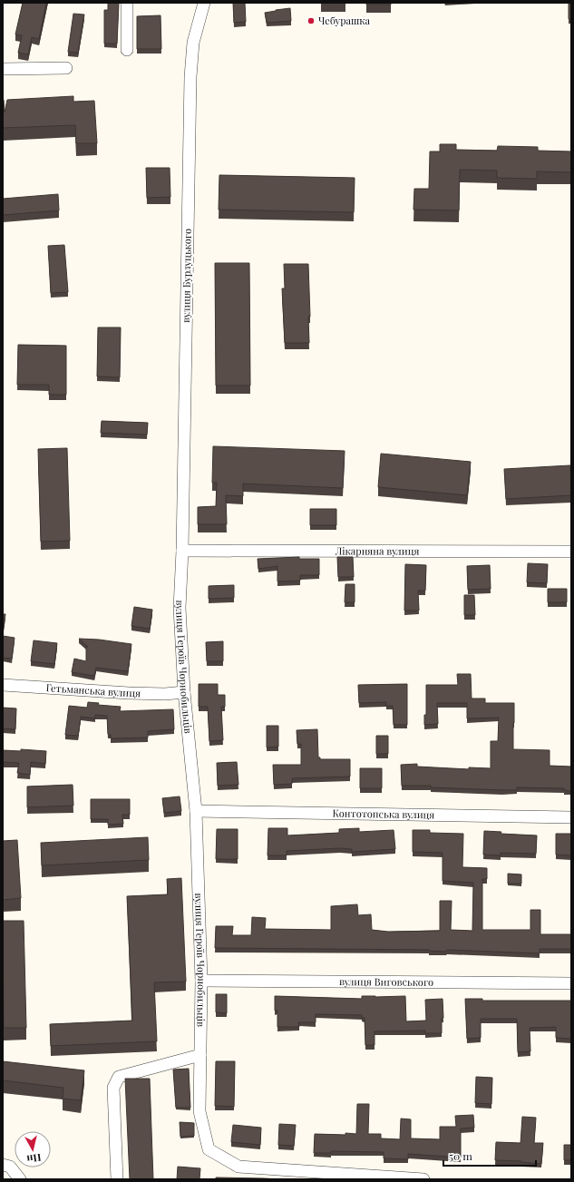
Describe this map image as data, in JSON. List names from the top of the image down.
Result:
{
  "streets": {
    "street": [
      "вулиця Бурлуцького",
      "Лікарняна вулиця",
      "вулиця Героїв Чорнобильців",
      "Гетьманська вулиця",
      "Контотопська вулиця",
      "вулиця Виговського"
    ]
  },
  "crossings": [
    ["вулиця Бурлуцького", "Лікарняна вулиця"],
    ["вулиця Бурлуцького", "вулиця Героїв Чорнобильців"],
    ["Лікарняна вулиця", "вулиця Героїв Чорнобильців"],
    ["вулиця Героїв Чорнобильців", "Гетьманська вулиця"],
    ["вулиця Героїв Чорнобильців", "Контотопська вулиця"],
    ["вулиця Героїв Чорнобильців", "вулиця Виговського"]
  ],
  "places": ["Чебурашка"],
  "scale_bar": "50 m",
  "north": "bottom"
}
